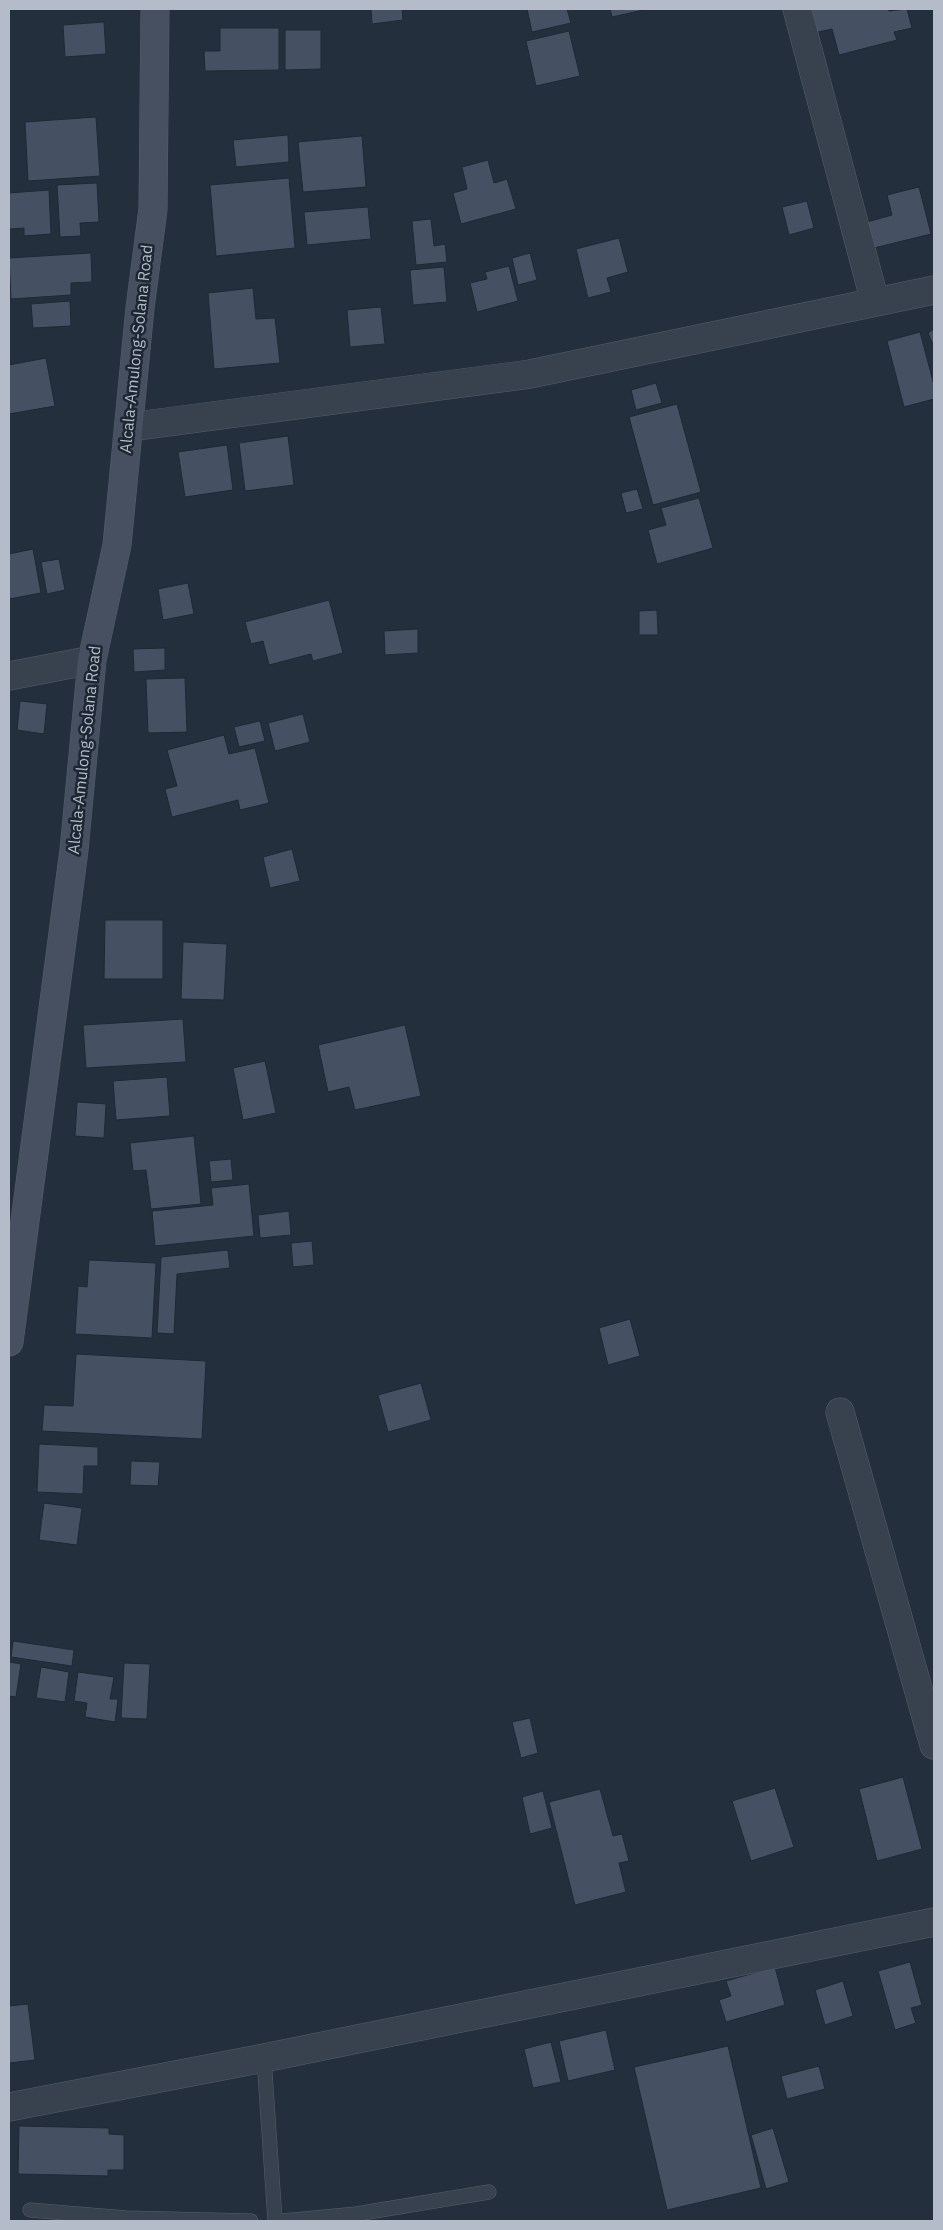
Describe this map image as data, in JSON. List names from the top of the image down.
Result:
{
  "streets": {
    "main road": ["Alcala-Amulong-Solana Road"]
  }
}
